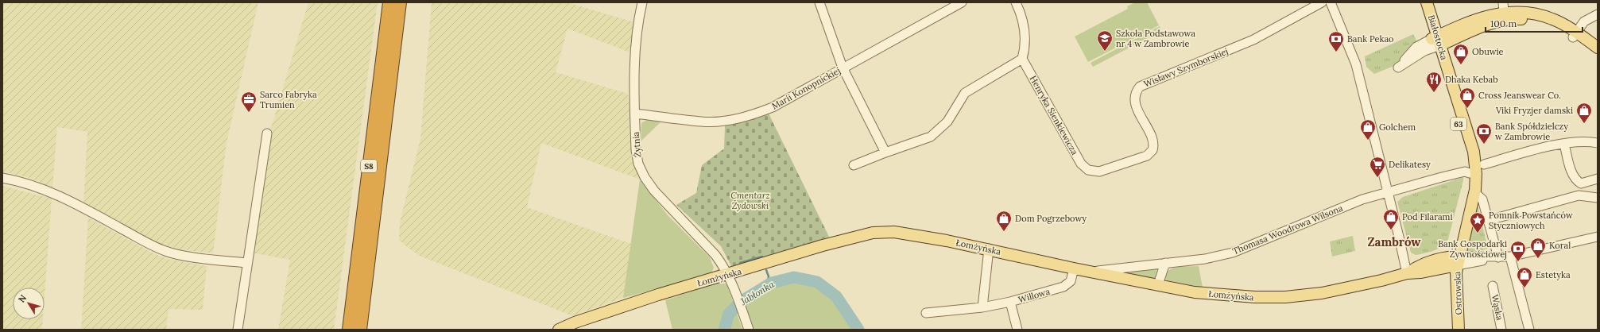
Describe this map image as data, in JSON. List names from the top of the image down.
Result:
{
  "streets": {
    "highway": ["S8"],
    "main road": [
      "Białostocka",
      "63",
      "Łomżyńska",
      "Ostrowska"
    ],
    "street": [
      "Wisławy Szymborskiej",
      "Marii Konopnickiej",
      "Henryka Sienkiewicza",
      "Żytnia",
      "Thomasa Woodrowa Wilsona",
      "Willowa",
      "Wąska"
    ]
  },
  "crossings": [
    ["Białostocka", "Thomasa Woodrowa Wilsona"],
    ["Białostocka", "Łomżyńska"],
    ["Białostocka", "Ostrowska"],
    ["Wisławy Szymborskiej", "Henryka Sienkiewicza"],
    ["Marii Konopnickiej", "Żytnia"],
    ["Żytnia", "Łomżyńska"],
    ["Thomasa Woodrowa Wilsona", "Łomżyńska"],
    ["Łomżyńska", "Ostrowska"],
    ["Łomżyńska", "Willowa"]
  ],
  "districts": ["Zambrów"],
  "water": ["Jabłonka"],
  "parks": ["Cmentarz Żydowski"],
  "places": {
    "school or university": ["Szkoła Podstawowa nr 4 w Zambrowie"],
    "bank": ["Bank Pekao", "Bank Spółdzielczy w Zambrowie", "Bank Gospodarki Żywnościowej"],
    "shop": [
      "Obuwie",
      "Cross Jeanswear Co.",
      "Viki Fryzjer damski",
      "Golchem",
      "Pod Filarami",
      "Dom Pogrzebowy",
      "Koral",
      "Estetyka"
    ],
    "restaurant": ["Dhaka Kebab"],
    "office": ["Sarco Fabryka Trumien"],
    "supermarket": ["Delikatesy"],
    "place": ["Pomnik Powstańców Styczniowych"]
  },
  "scale_bar": "100 m",
  "north": "top left"
}
